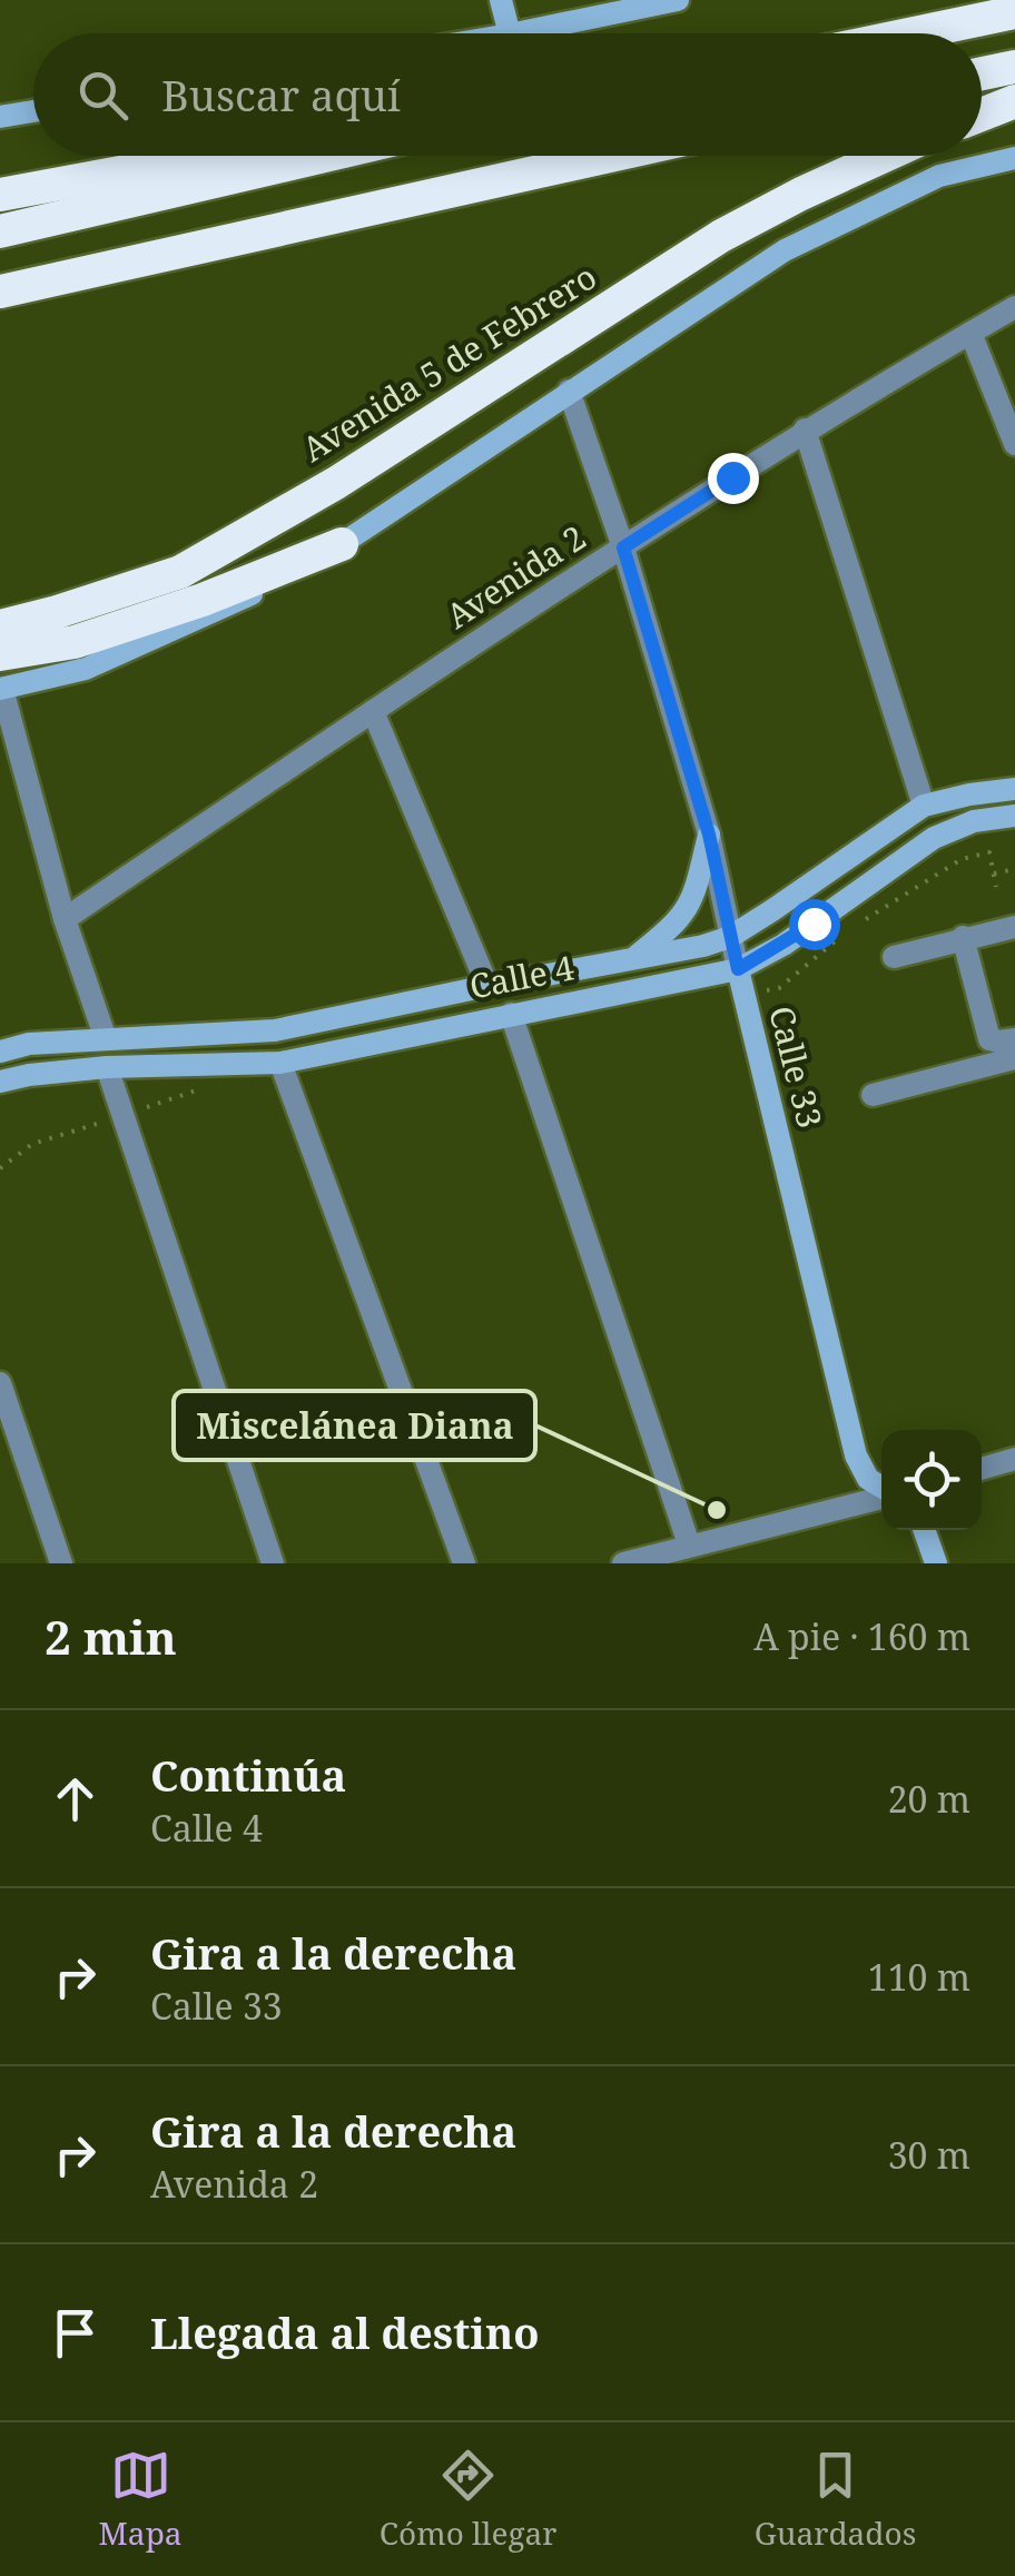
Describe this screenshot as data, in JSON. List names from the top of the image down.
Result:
{
  "streets": {
    "highway": ["Avenida 5 de Febrero"],
    "main road": ["Calle 4", "Calle 33"],
    "street": ["Avenida 2"]
  },
  "crossings": [
    ["Avenida 2", "Calle 33"],
    ["Calle 4", "Calle 33"]
  ],
  "places": ["Miscelánea Diana"],
  "page": {
    "search": "Buscar aquí",
    "heading": ["2 min", "A pie · 160 m"],
    "list": [
      ["Continúa", "Calle 4", "20 m"],
      ["Gira a la derecha", "Calle 33", "110 m"],
      ["Gira a la derecha", "Avenida 2", "30 m"],
      "Llegada al destino"
    ],
    "nav": ["Mapa", "Cómo llegar", "Guardados"]
  }
}
